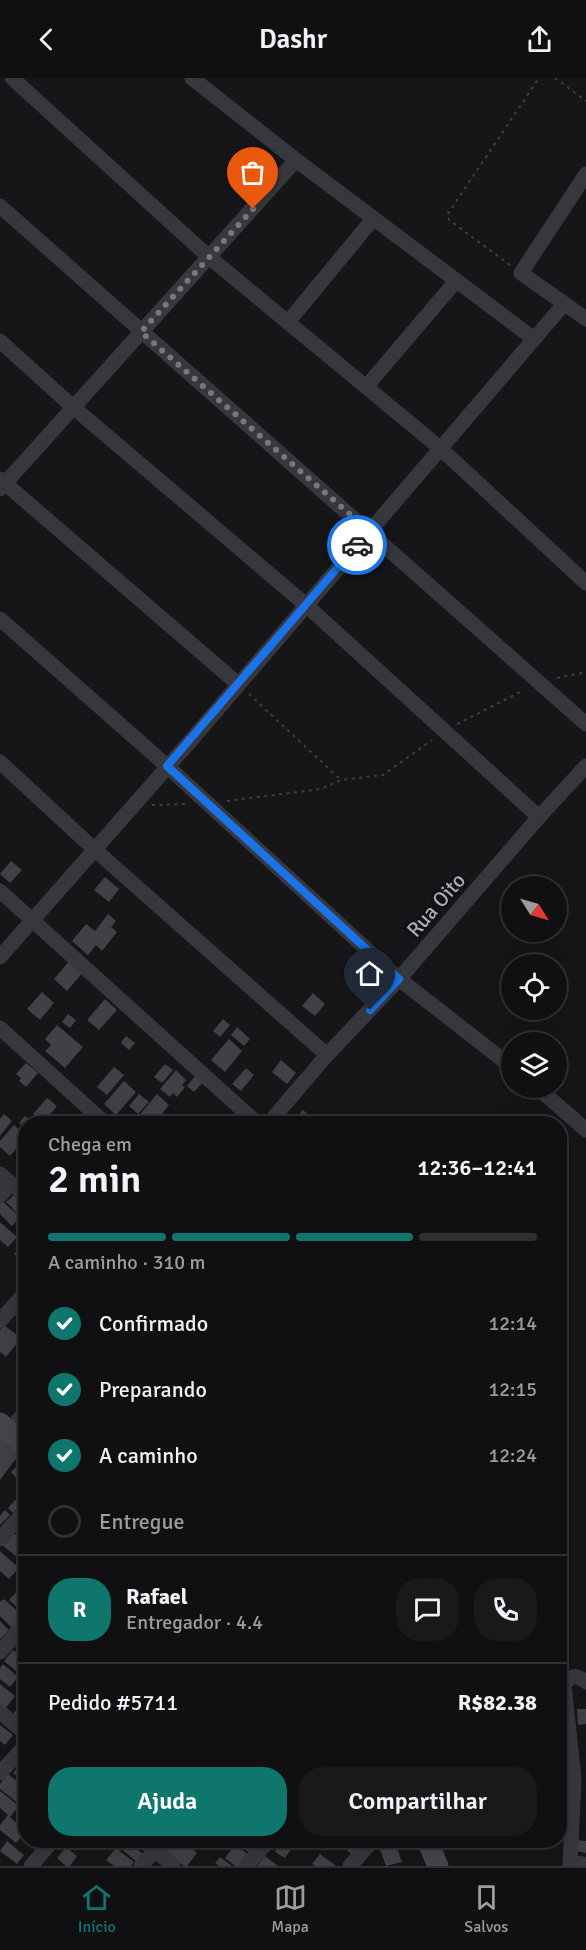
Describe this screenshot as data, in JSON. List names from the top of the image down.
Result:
{
  "streets": {
    "street": ["Rua Oito"]
  },
  "north": "bottom right",
  "page": {
    "header": "Dashr",
    "heading": ["2 min", "Chega em", "12:36–12:41"],
    "panel": [
      "Rafael",
      "Entregador · 4.4",
      "Pedido #5711",
      "R$82.38"
    ],
    "bar": "A caminho · 310 m",
    "list": [
      ["Confirmado", "12:14"],
      ["Preparando", "12:15"],
      ["A caminho", "12:24"],
      "Entregue"
    ],
    "round": "R",
    "buttons": ["Ajuda", "Compartilhar"],
    "tabs": ["Início", "Mapa", "Salvos"]
  }
}
